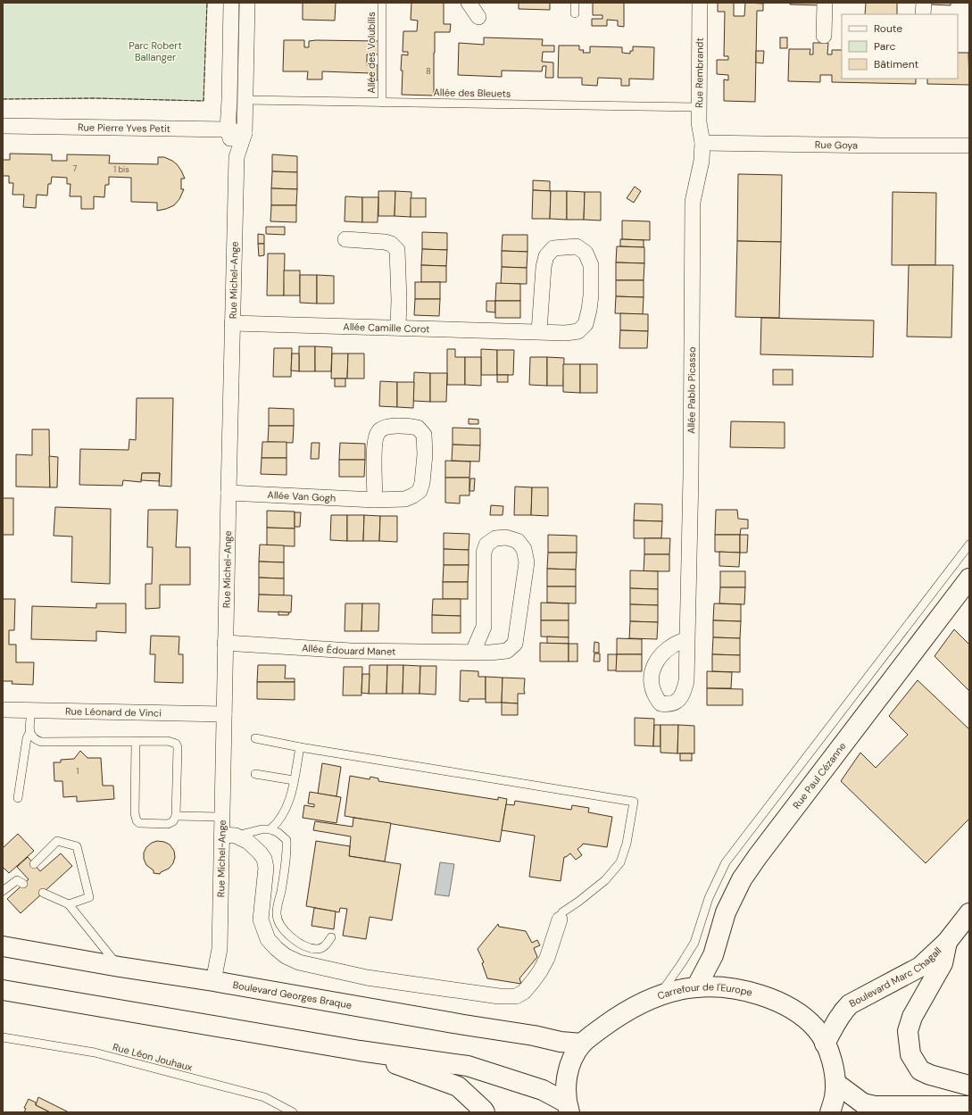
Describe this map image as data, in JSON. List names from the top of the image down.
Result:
{
  "streets": {
    "main road": [
      "Rue Paul Cézanne",
      "Boulevard Marc Chagall",
      "Boulevard Georges Braque",
      "Carrefour de l'Europe"
    ],
    "street": [
      "Rue Rembrandt",
      "Rue Pierre Yves Petit",
      "Rue Goya",
      "Rue Michel-Ange",
      "Allée Camille Corot",
      "Allée Pablo Picasso",
      "Allée Van Gogh",
      "Allée Édouard Manet",
      "Rue Léonard de Vinci"
    ],
    "lane": ["Allée des Volubilis", "Allée des Bleuets", "Rue Léon Jouhaux"]
  },
  "crossings": [
    ["Allée des Volubilis", "Allée des Bleuets"],
    ["Rue Rembrandt", "Allée des Bleuets"],
    ["Rue Rembrandt", "Rue Goya"],
    ["Rue Rembrandt", "Allée Pablo Picasso"],
    ["Allée des Bleuets", "Rue Michel-Ange"],
    ["Rue Pierre Yves Petit", "Rue Michel-Ange"],
    ["Rue Goya", "Allée Pablo Picasso"],
    ["Rue Michel-Ange", "Allée Camille Corot"],
    ["Rue Michel-Ange", "Allée Van Gogh"],
    ["Rue Michel-Ange", "Allée Édouard Manet"],
    ["Rue Michel-Ange", "Rue Léonard de Vinci"],
    ["Rue Michel-Ange", "Boulevard Georges Braque"],
    ["Rue Paul Cézanne", "Carrefour de l'Europe"],
    ["Boulevard Marc Chagall", "Carrefour de l'Europe"],
    ["Boulevard Georges Braque", "Carrefour de l'Europe"]
  ],
  "parks": ["Parc Robert Ballanger"],
  "house_numbers": [
    "8",
    "7",
    "1 bis",
    "1"
  ],
  "legend": ["Route", "Parc", "Bâtiment"]
}
